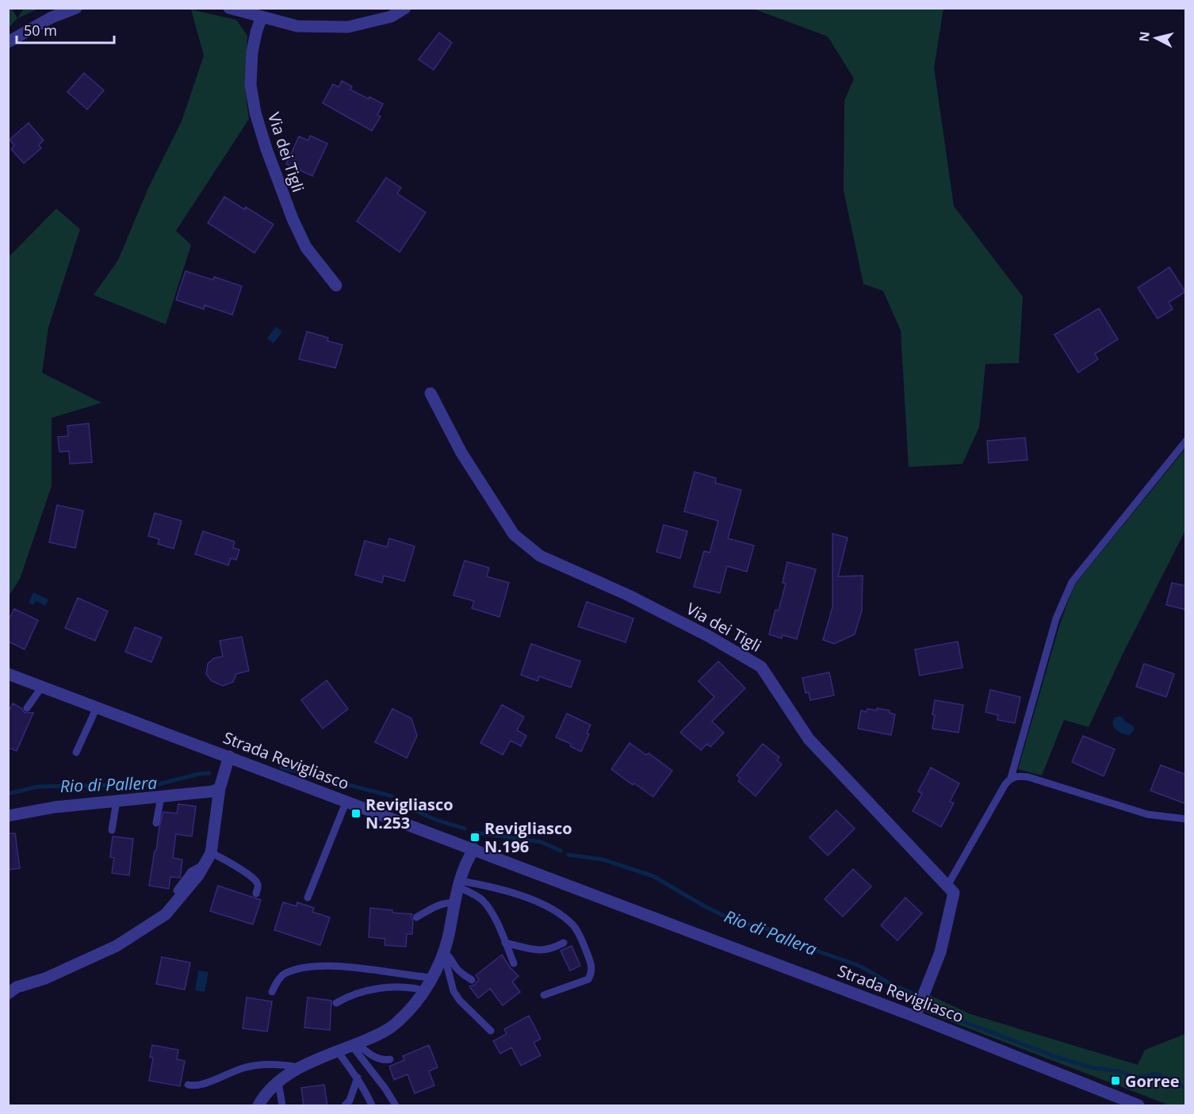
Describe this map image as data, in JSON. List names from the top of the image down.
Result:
{
  "streets": {
    "street": ["Via dei Tigli", "Strada Revigliasco"]
  },
  "water": ["Rio di Pallera"],
  "places": {
    "transit": ["Revigliasco N.253", "Revigliasco N.196", "Gorree"]
  },
  "scale_bar": "50 m",
  "north": "left"
}
